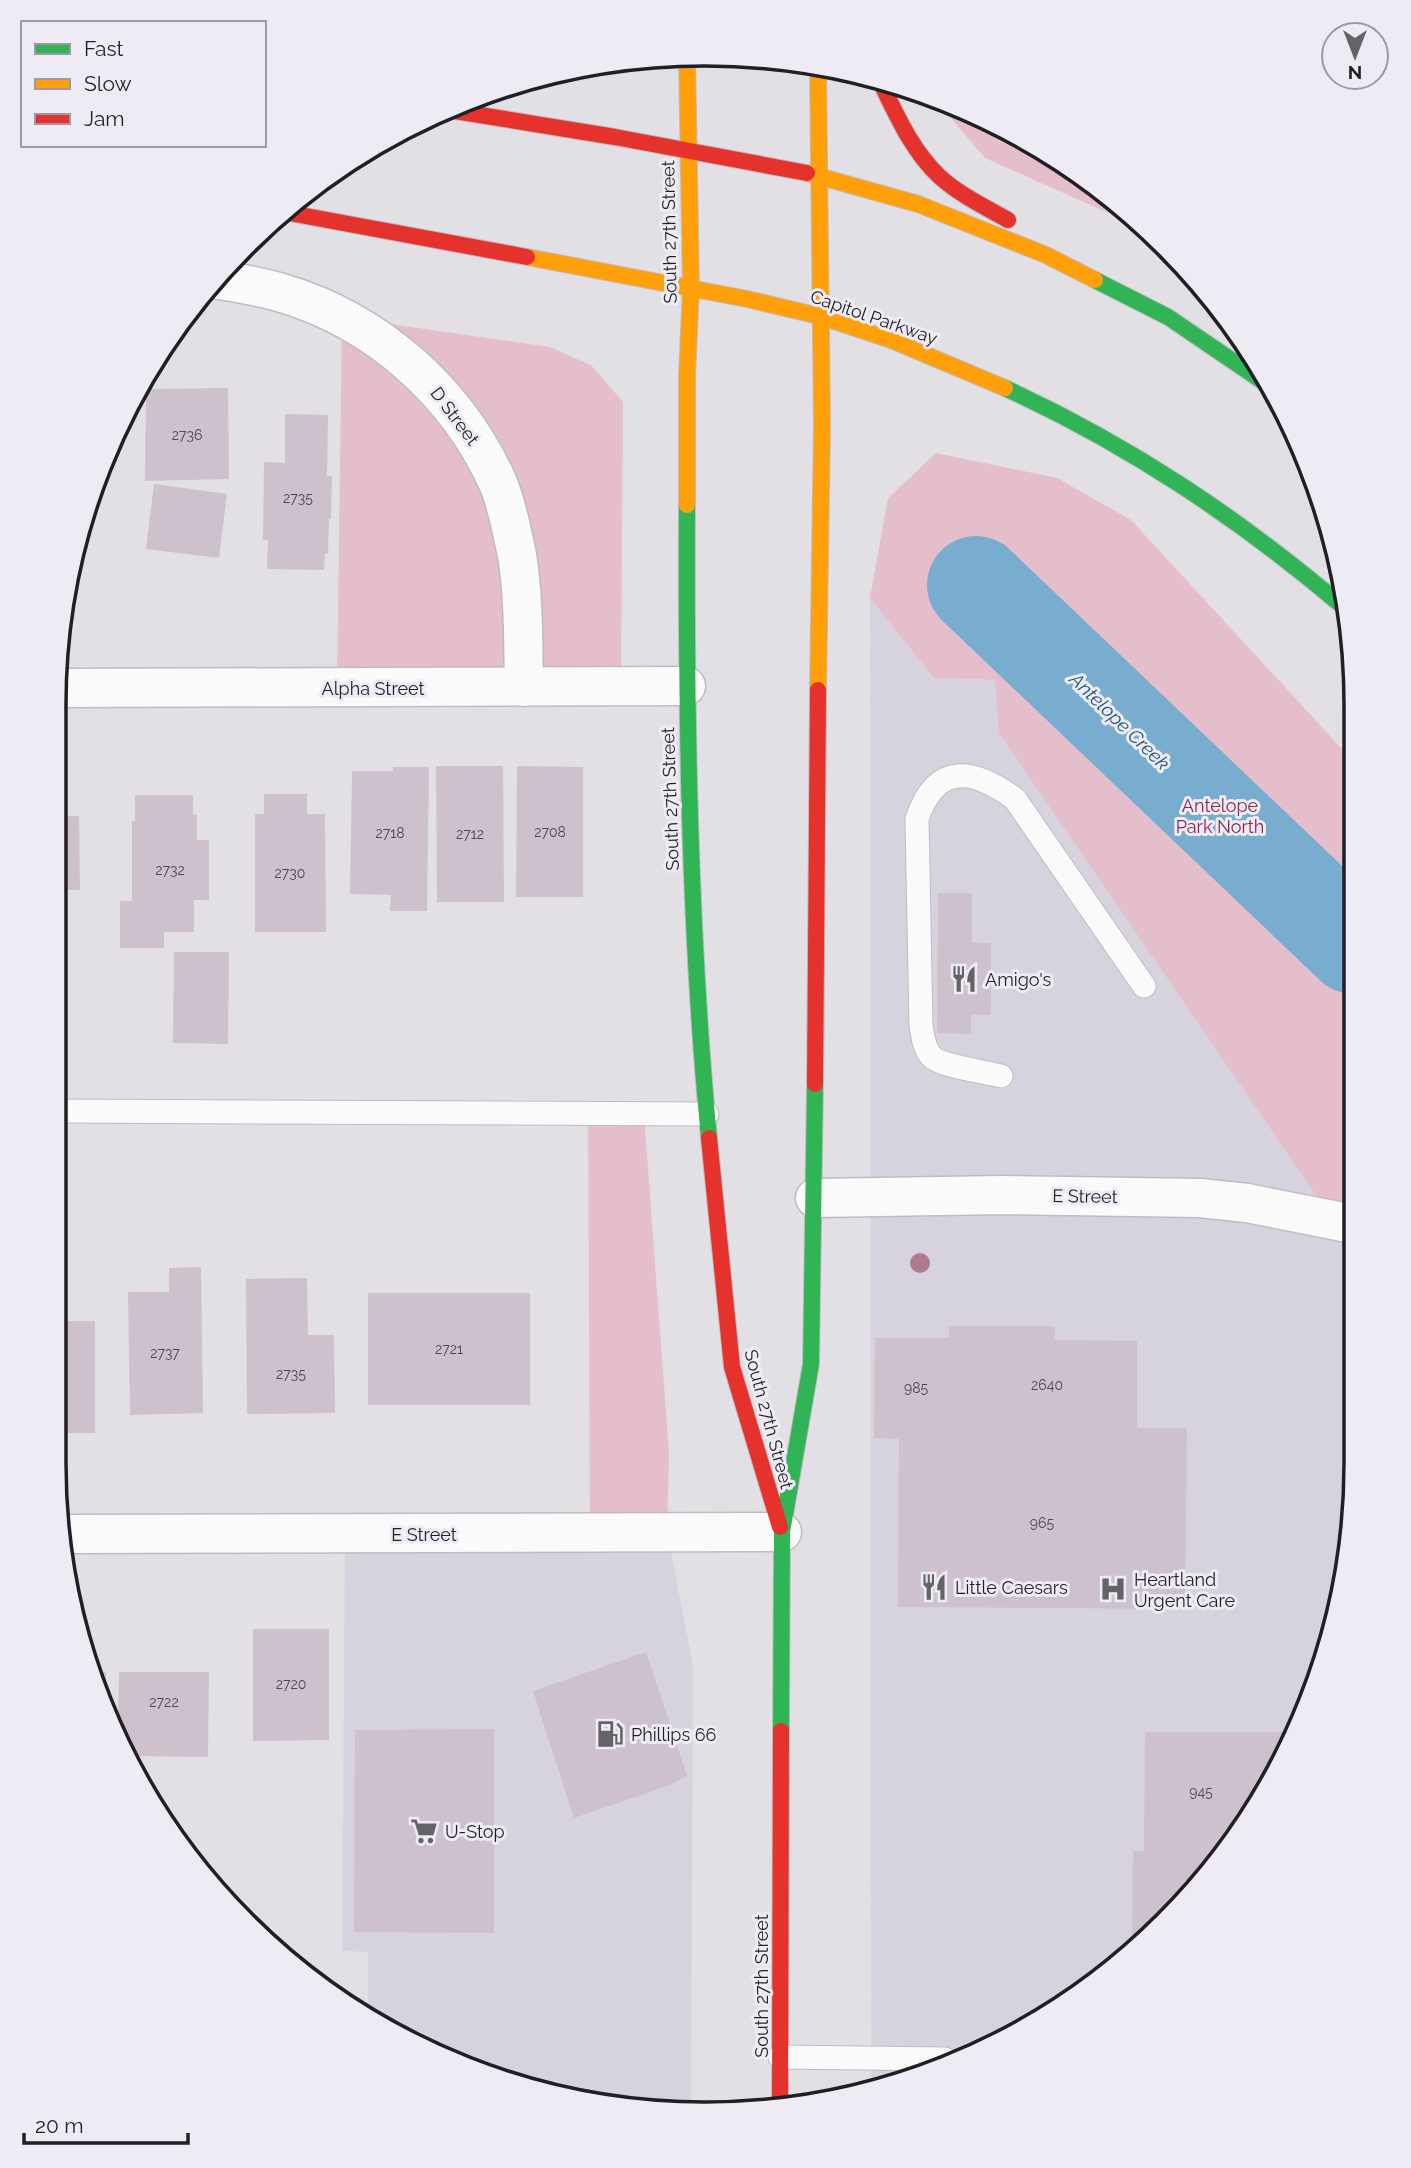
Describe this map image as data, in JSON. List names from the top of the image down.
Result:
{
  "streets": {
    "main road": ["South 27th Street", "Capitol Parkway"],
    "street": ["D Street", "Alpha Street", "E Street"]
  },
  "crossings": [
    ["South 27th Street", "Capitol Parkway"],
    ["South 27th Street", "Alpha Street"],
    ["South 27th Street", "E Street"],
    ["D Street", "Alpha Street"]
  ],
  "water": ["Antelope Creek"],
  "parks": ["Antelope Park North"],
  "places": {
    "restaurant": ["Amigo's", "Little Caesars"],
    "hospital": ["Heartland Urgent Care"],
    "fuel station": ["Phillips 66"],
    "supermarket": ["U-Stop"]
  },
  "house_numbers": [
    "2736",
    "2735",
    "2708",
    "2718",
    "2712",
    "2732",
    "2730",
    "2721",
    "2737",
    "2735",
    "2640",
    "985",
    "965",
    "2720",
    "2722",
    "945"
  ],
  "legend": ["Fast", "Slow", "Jam"],
  "scale_bar": "20 m",
  "north": "bottom"
}
